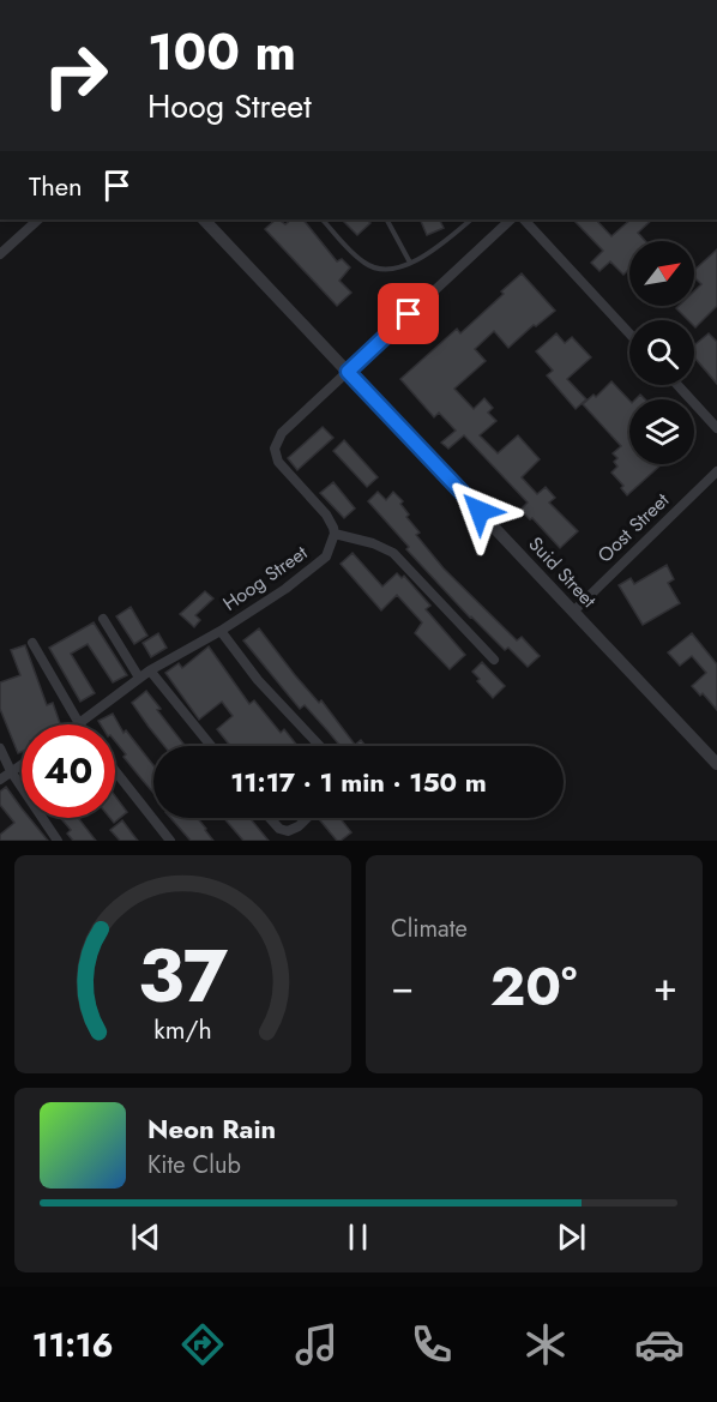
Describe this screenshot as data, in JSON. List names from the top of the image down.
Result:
{
  "streets": {
    "street": ["Oost Street", "Suid Street", "Hoog Street"]
  },
  "crossings": [
    ["Oost Street", "Suid Street"]
  ],
  "north": "top right",
  "page": {
    "turn": ["100 m", "Hoog Street"],
    "then": "Then",
    "limit": "40",
    "trip": "11:17 · 1 min · 150 m",
    "tile": "Climate",
    "heat": ["−", "20°", "+"],
    "song": ["Neon Rain", "Kite Club"],
    "tabs": "11:16",
    "gauge": ["37", "km/h"]
  }
}
